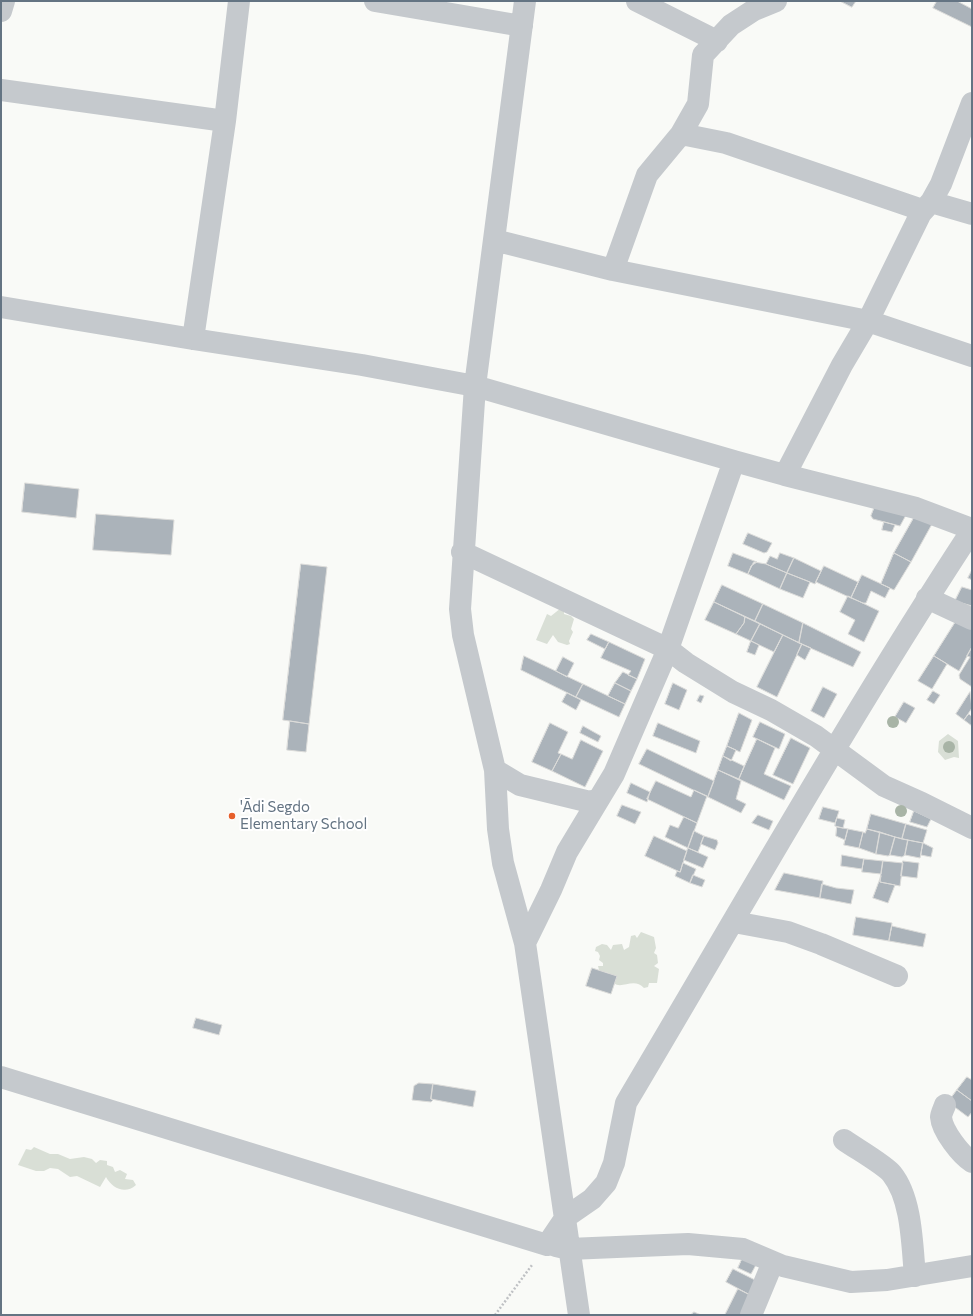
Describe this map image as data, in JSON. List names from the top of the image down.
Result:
{
  "places": ["'Ādi Segdo Elementary School"]
}
